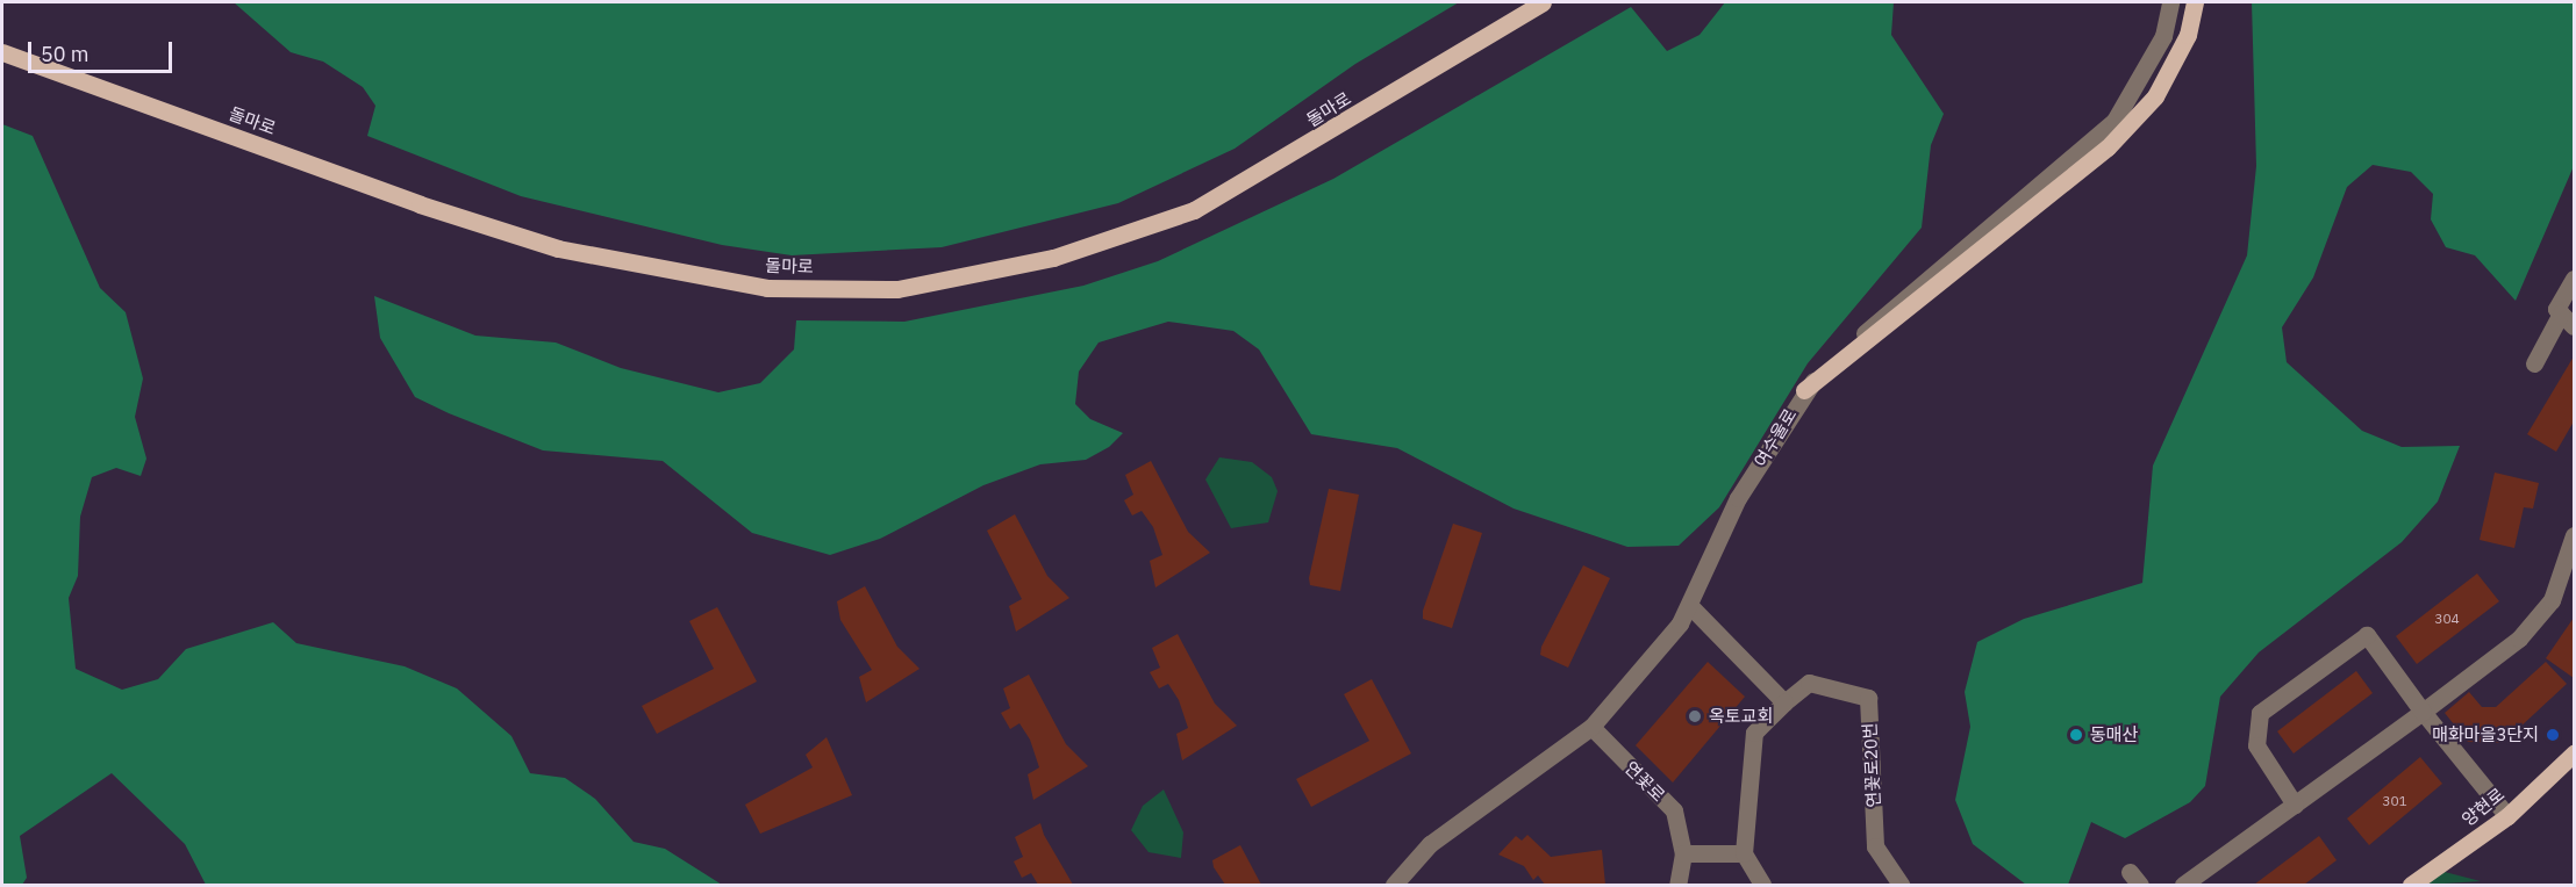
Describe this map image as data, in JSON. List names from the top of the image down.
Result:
{
  "streets": {
    "main road": ["돌마로", "양현로"],
    "street": ["여수울로", "연꽃로20번", "연꽃로"]
  },
  "crossings": [
    ["여수울로", "연꽃로"]
  ],
  "places": ["옥토교회", "동매산", "매화마을3단지"],
  "house_numbers": ["304", "301"],
  "scale_bar": "50 m"
}
